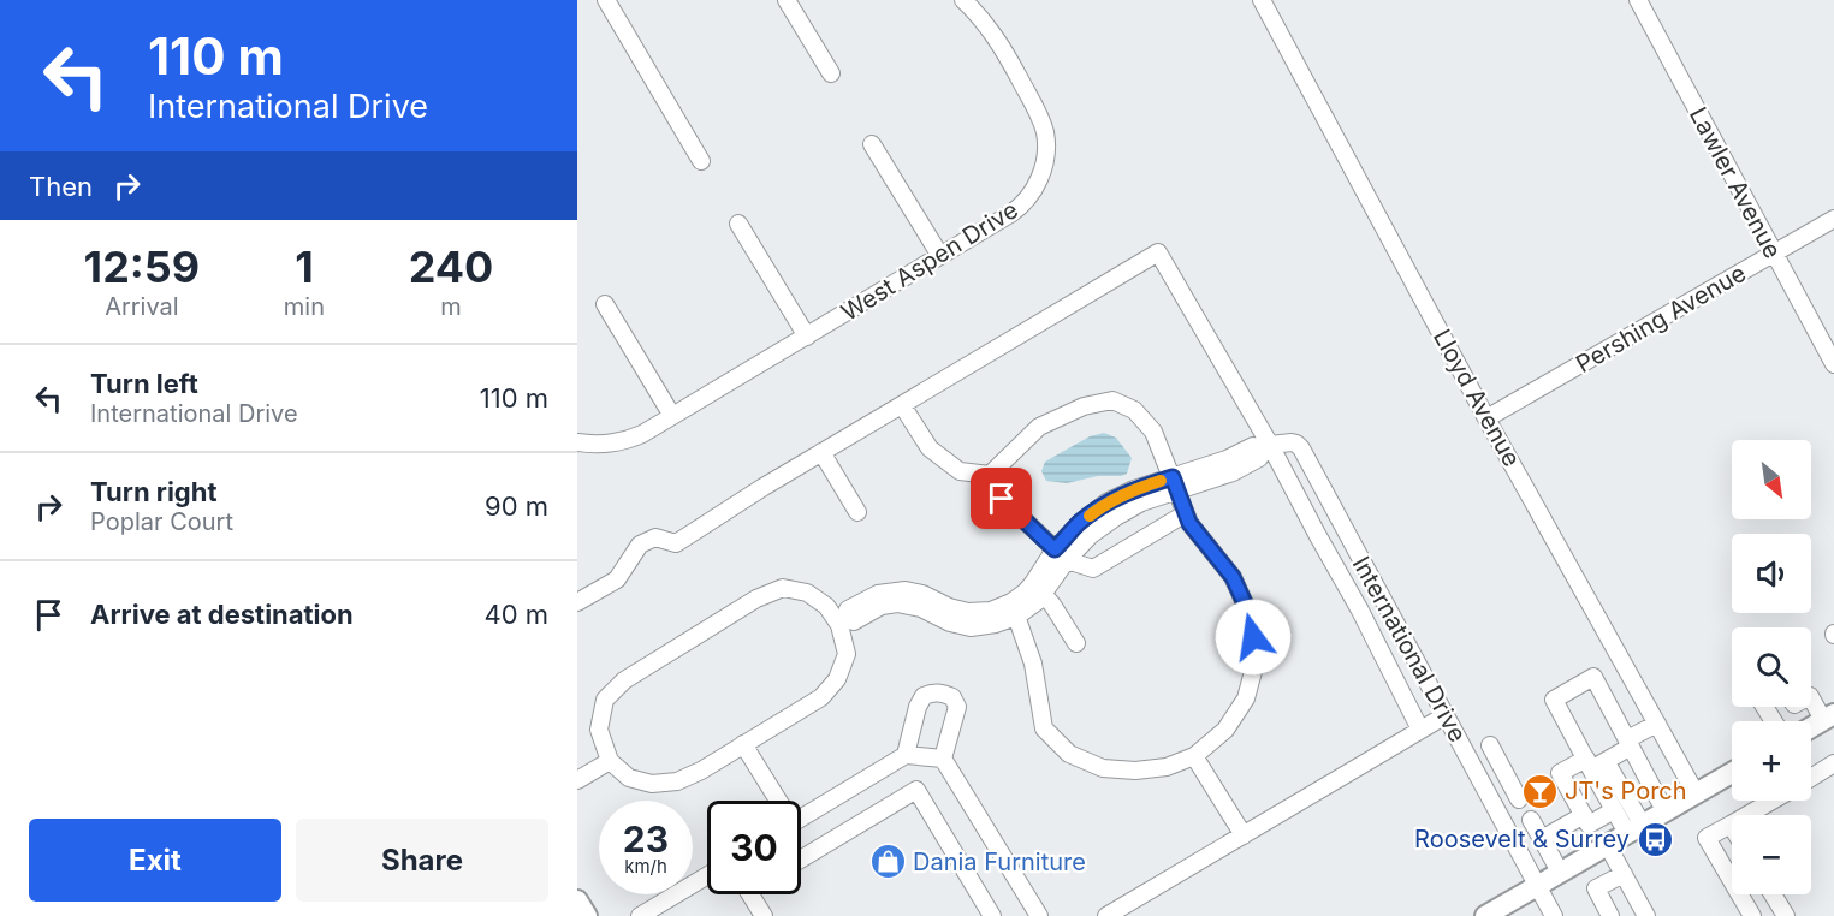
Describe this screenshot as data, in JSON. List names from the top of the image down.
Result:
{
  "streets": {
    "street": [
      "Lawler Avenue",
      "West Aspen Drive",
      "Pershing Avenue",
      "Lloyd Avenue",
      "International Drive"
    ]
  },
  "crossings": [
    ["Lawler Avenue", "Pershing Avenue"],
    ["Pershing Avenue", "Lloyd Avenue"]
  ],
  "places": {
    "bar": ["JT's Porch"],
    "bus stop": ["Roosevelt & Surrey"],
    "shop": ["Dania Furniture"]
  },
  "north": "bottom right",
  "page": {
    "turn": ["110 m", "International Drive"],
    "then": "Then",
    "eta": [
      "12:59",
      "Arrival",
      "1",
      "min",
      "240",
      "m"
    ],
    "list": [
      {
        "name": "Turn left",
        "note": "International Drive",
        "value": "110 m"
      },
      {
        "name": "Turn right",
        "note": "Poplar Court",
        "value": "90 m"
      },
      {
        "name": "Arrive at destination",
        "value": "40 m"
      }
    ],
    "map_buttons": ["+", "−"],
    "speed": "23 km/h",
    "limit": "30",
    "buttons": ["Exit", "Share"]
  }
}
